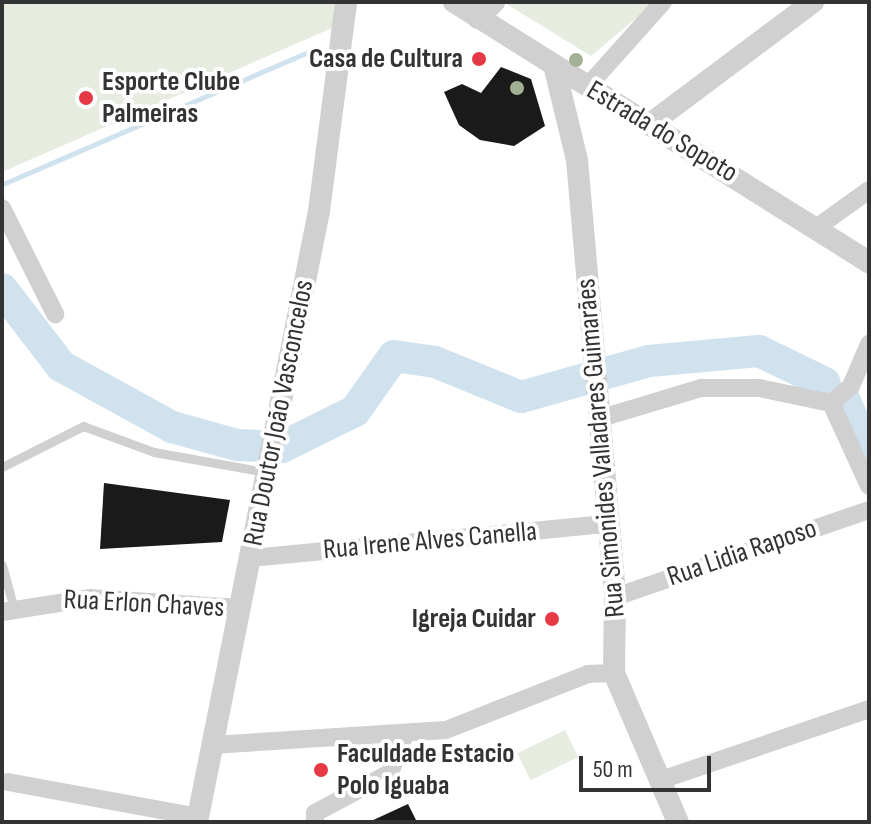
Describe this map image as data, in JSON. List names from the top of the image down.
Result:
{
  "streets": {
    "street": [
      "Estrada do Sopoto",
      "Rua Doutor João Vasconcelos",
      "Rua Simonides Valladares Guimarães",
      "Rua Irene Alves Canella",
      "Rua Lidia Raposo",
      "Rua Erlon Chaves"
    ]
  },
  "crossings": [
    ["Estrada do Sopoto", "Rua Simonides Valladares Guimarães"],
    ["Rua Doutor João Vasconcelos", "Rua Irene Alves Canella"],
    ["Rua Doutor João Vasconcelos", "Rua Erlon Chaves"],
    ["Rua Simonides Valladares Guimarães", "Rua Irene Alves Canella"],
    ["Rua Simonides Valladares Guimarães", "Rua Lidia Raposo"]
  ],
  "places": [
    "Casa de Cultura",
    "Esporte Clube Palmeiras",
    "Igreja Cuidar",
    "Faculdade Estacio Polo Iguaba"
  ],
  "scale_bar": "50 m"
}
